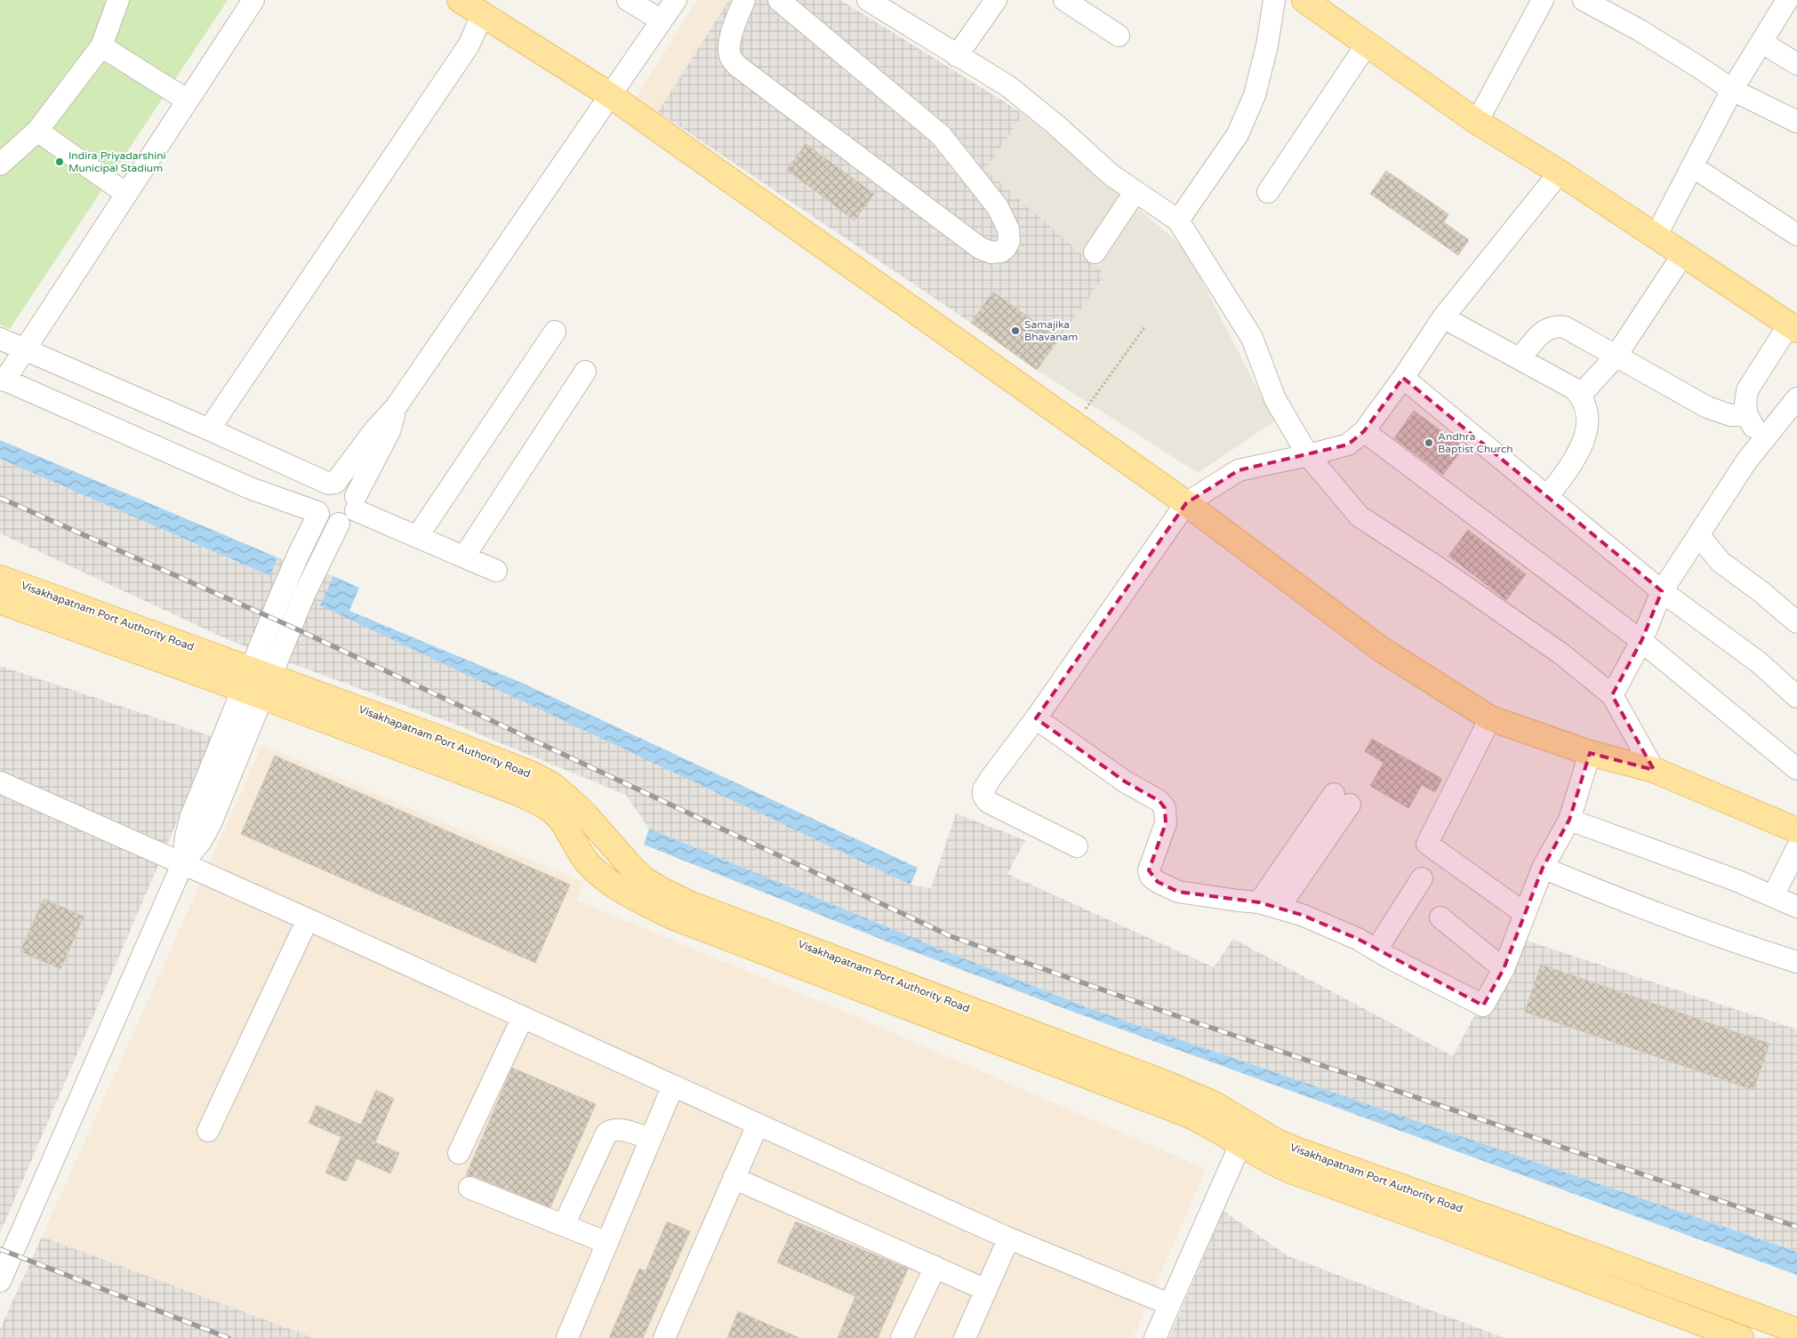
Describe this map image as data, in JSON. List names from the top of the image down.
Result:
{
  "streets": {
    "main road": ["Visakhapatnam Port Authority Road"]
  },
  "places": ["Indira Priyadarshini Municipal Stadium", "Samajika Bhavanam", "Andhra Baptist Church"]
}
